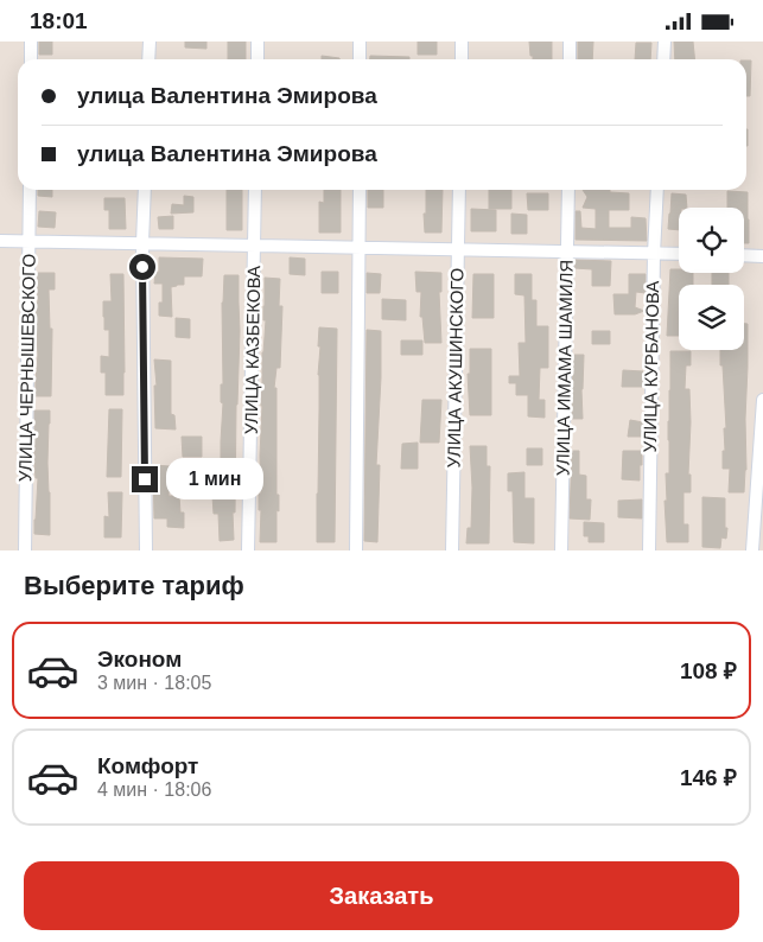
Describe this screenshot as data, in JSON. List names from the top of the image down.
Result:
{
  "streets": {
    "street": [
      "УЛИЦА КАЗБЕКОВА",
      "УЛИЦА КУРБАНОВА",
      "УЛИЦА ЧЕРНЫШЕВСКОГО",
      "УЛИЦА АКУШИНСКОГО",
      "УЛИЦА ИМАМА ШАМИЛЯ"
    ]
  },
  "page": {
    "status": "18:01",
    "banner": ["улица Валентина Эмирова", "улица Валентина Эмирова"],
    "bubble": "1 мин",
    "heading": "Выберите тариф",
    "list": [
      {
        "name": "Эконом",
        "note": "3 мин · 18:05",
        "value": "108 ₽"
      },
      {
        "name": "Комфорт",
        "note": "4 мин · 18:06",
        "value": "146 ₽"
      }
    ],
    "buttons": "Заказать"
  }
}
